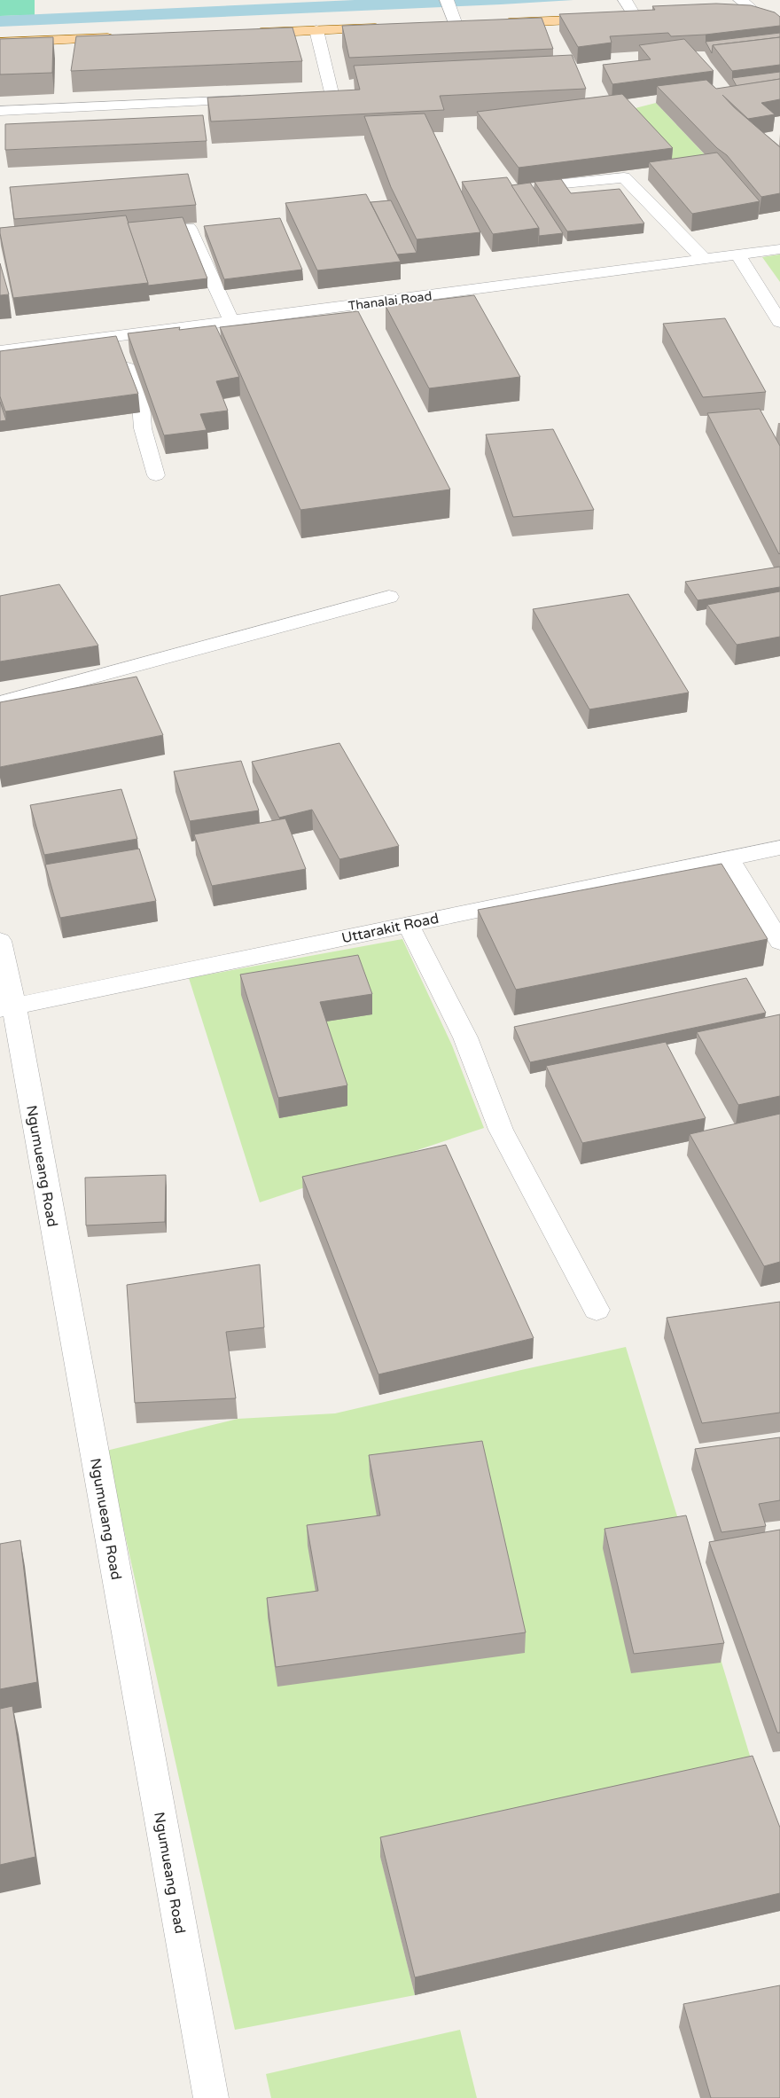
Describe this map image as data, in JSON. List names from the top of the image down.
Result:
{
  "streets": {
    "street": ["Thanalai Road", "Uttarakit Road", "Ngumueang Road"]
  },
  "crossings": [
    ["Uttarakit Road", "Ngumueang Road"]
  ]
}
